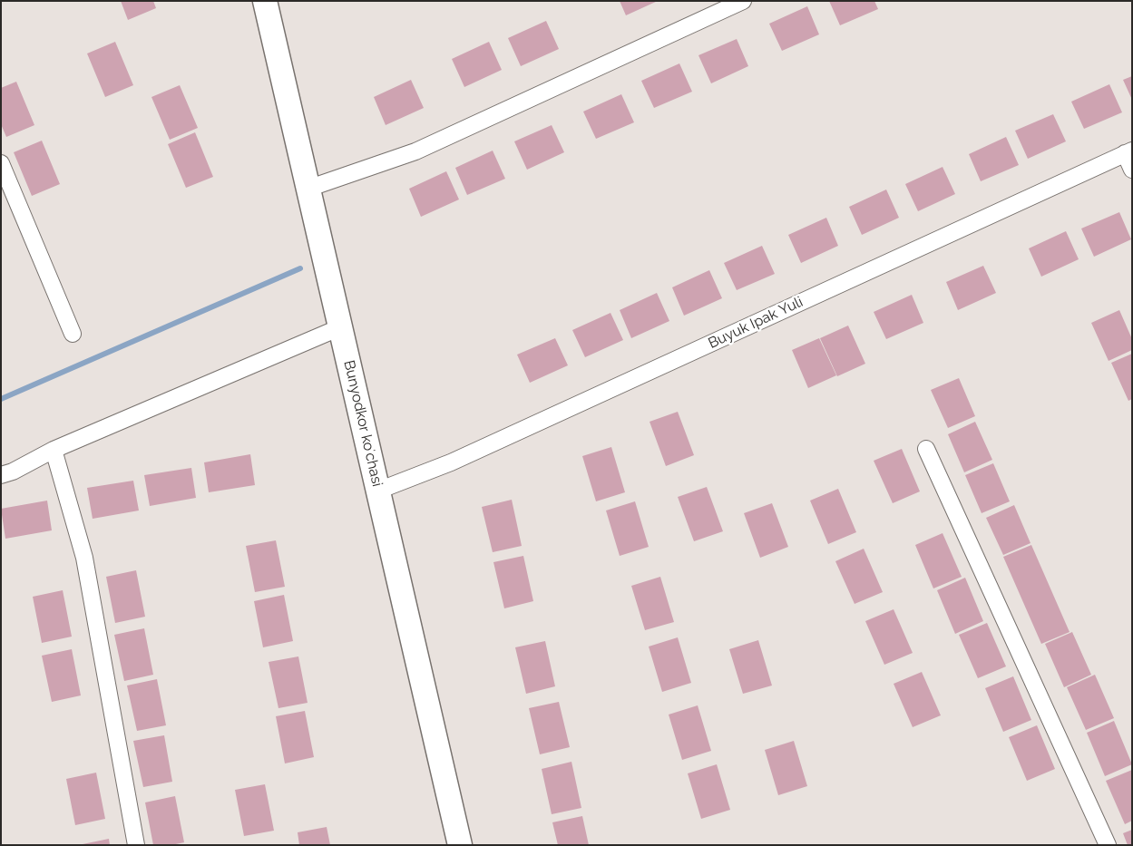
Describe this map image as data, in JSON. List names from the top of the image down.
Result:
{
  "streets": {
    "main road": ["Bunyodkor koʻchasi"],
    "street": ["Buyuk Ipak Yuli"]
  },
  "crossings": [
    ["Buyuk Ipak Yuli", "Bunyodkor koʻchasi"]
  ]
}
